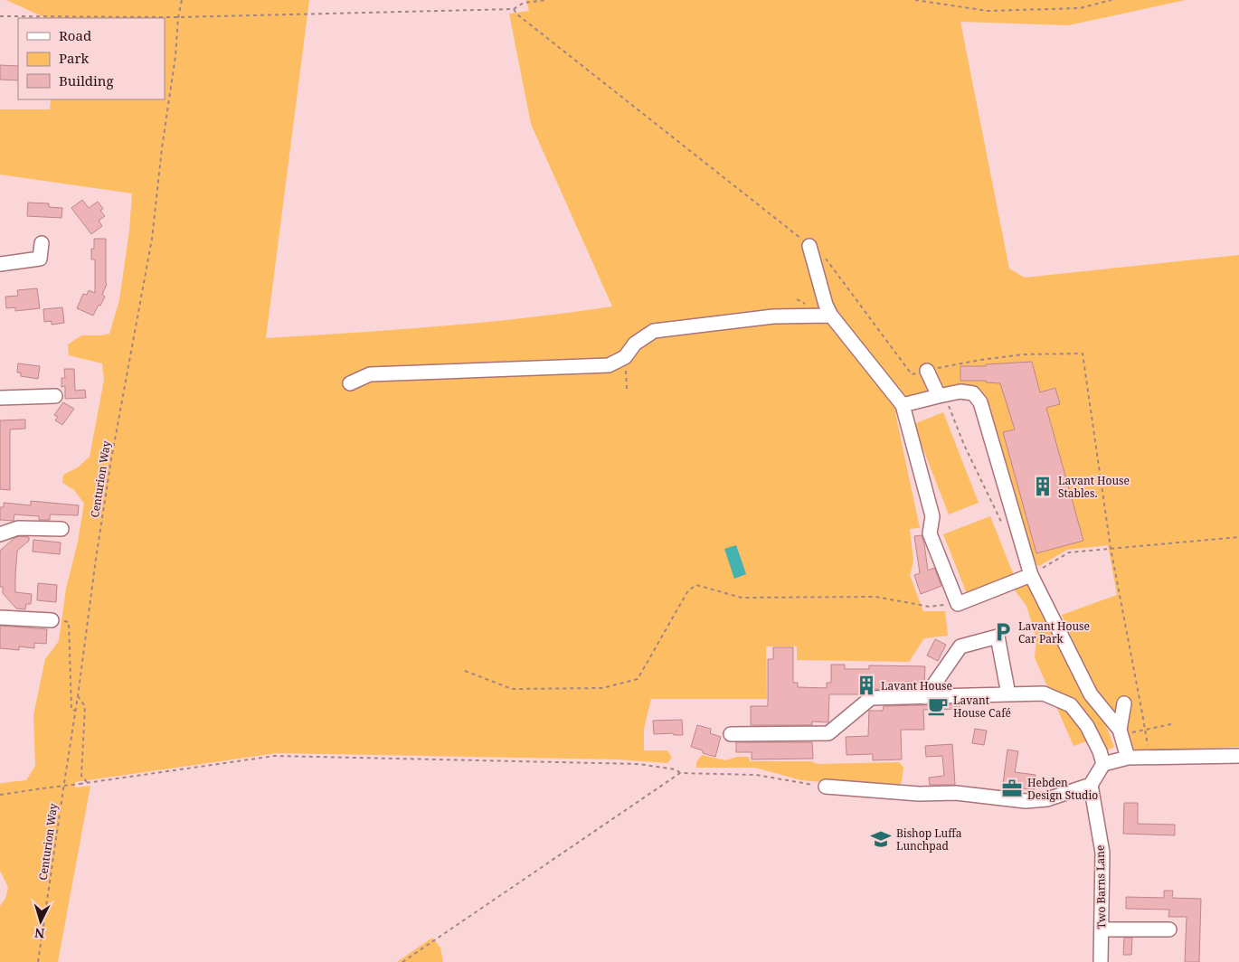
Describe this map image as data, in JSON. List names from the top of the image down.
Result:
{
  "streets": {
    "street": ["Two Barns Lane"],
    "path": ["Centurion Way"]
  },
  "places": {
    "building": ["Lavant House Stables.", "Lavant House"],
    "parking": ["Lavant House Car Park"],
    "cafe": ["Lavant House Café"],
    "office": ["Hebden Design Studio"],
    "school or university": ["Bishop Luffa Lunchpad"]
  },
  "legend": ["Road", "Park", "Building"],
  "north": "bottom"
}
